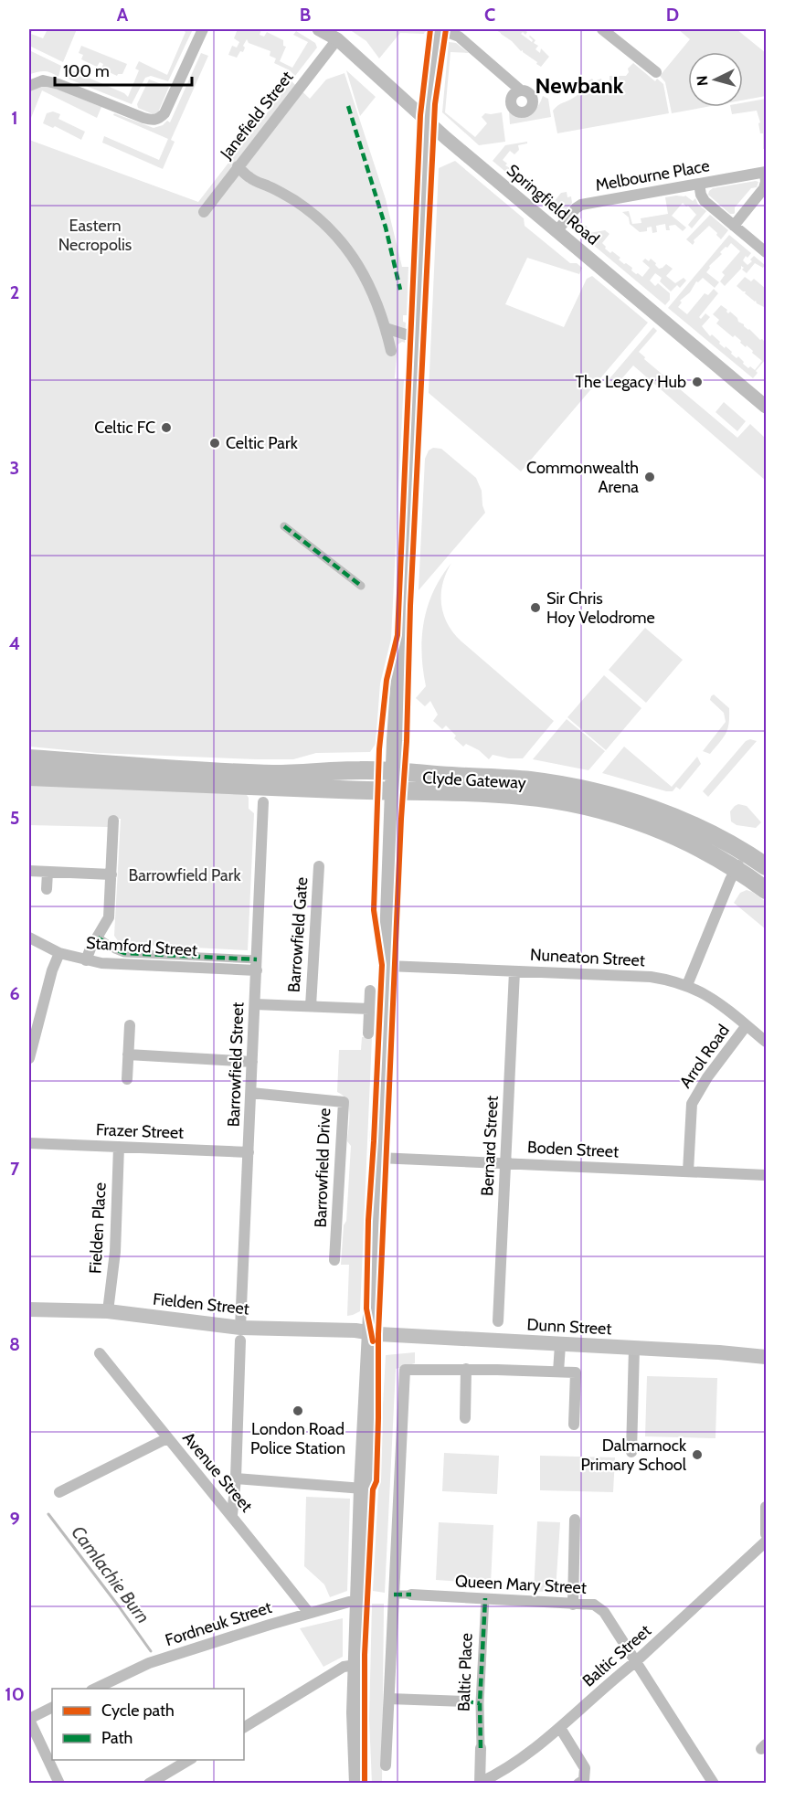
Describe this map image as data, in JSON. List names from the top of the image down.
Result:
{
  "streets": {
    "main road": ["Clyde Gateway", "Fielden Street", "Dunn Street"],
    "street": [
      "Janefield Street",
      "Melbourne Place",
      "Springfield Road",
      "Barrowfield Gate",
      "Stamford Street",
      "Nuneaton Street",
      "Arrol Road",
      "Barrowfield Street",
      "Frazer Street",
      "Bernard Street",
      "Boden Street",
      "Barrowfield Drive",
      "Fielden Place",
      "Avenue Street",
      "Queen Mary Street",
      "Fordneuk Street",
      "Baltic Street",
      "Baltic Place"
    ]
  },
  "crossings": [
    ["Janefield Street", "Springfield Road"],
    ["Melbourne Place", "Springfield Road"],
    ["Stamford Street", "Barrowfield Street"],
    ["Nuneaton Street", "Arrol Road"],
    ["Nuneaton Street", "Bernard Street"],
    ["Arrol Road", "Boden Street"],
    ["Barrowfield Street", "Frazer Street"],
    ["Barrowfield Street", "Barrowfield Drive"],
    ["Barrowfield Street", "Fielden Street"],
    ["Barrowfield Street", "Avenue Street"],
    ["Frazer Street", "Fielden Place"],
    ["Bernard Street", "Boden Street"],
    ["Fielden Place", "Fielden Street"],
    ["Fielden Street", "Dunn Street"],
    ["Avenue Street", "Fordneuk Street"],
    ["Queen Mary Street", "Baltic Street"],
    ["Queen Mary Street", "Baltic Place"]
  ],
  "districts": ["Newbank"],
  "water": ["Camlachie Burn"],
  "parks": ["Eastern Necropolis", "Barrowfield Park"],
  "places": [
    "The Legacy Hub",
    "Celtic FC",
    "Celtic Park",
    "Commonwealth Arena",
    "Sir Chris Hoy Velodrome",
    "London Road Police Station",
    "Dalmarnock Primary School"
  ],
  "legend": ["Cycle path", "Path"],
  "scale_bar": "100 m",
  "north": "left",
  "grid": {
    "columns": [
      "A",
      "B",
      "C",
      "D"
    ],
    "rows": [
      "1",
      "2",
      "3",
      "4",
      "5",
      "6",
      "7",
      "8",
      "9",
      "10"
    ]
  }
}
